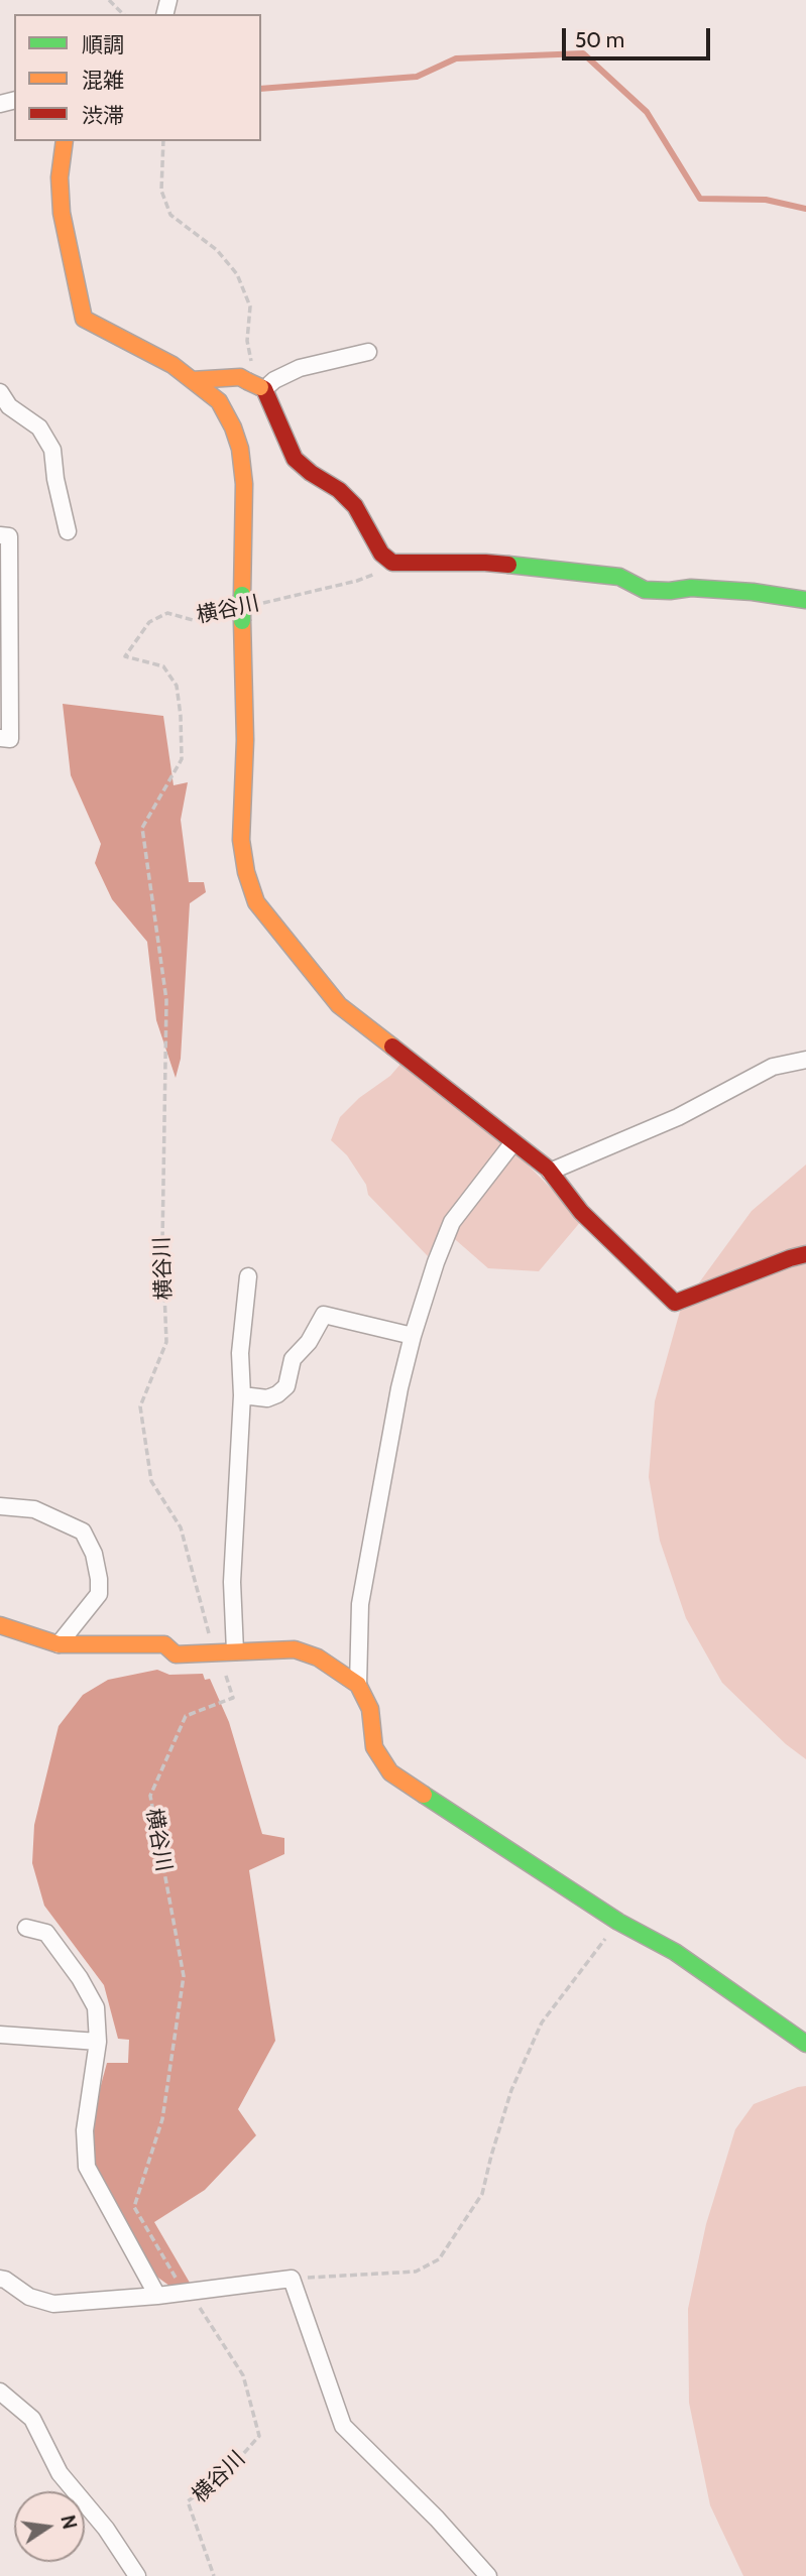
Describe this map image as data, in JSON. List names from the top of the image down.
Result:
{
  "streets": {
    "path": ["横谷川"]
  },
  "legend": ["順調", "混雑", "渋滞"],
  "scale_bar": "50 m",
  "north": "right"
}
